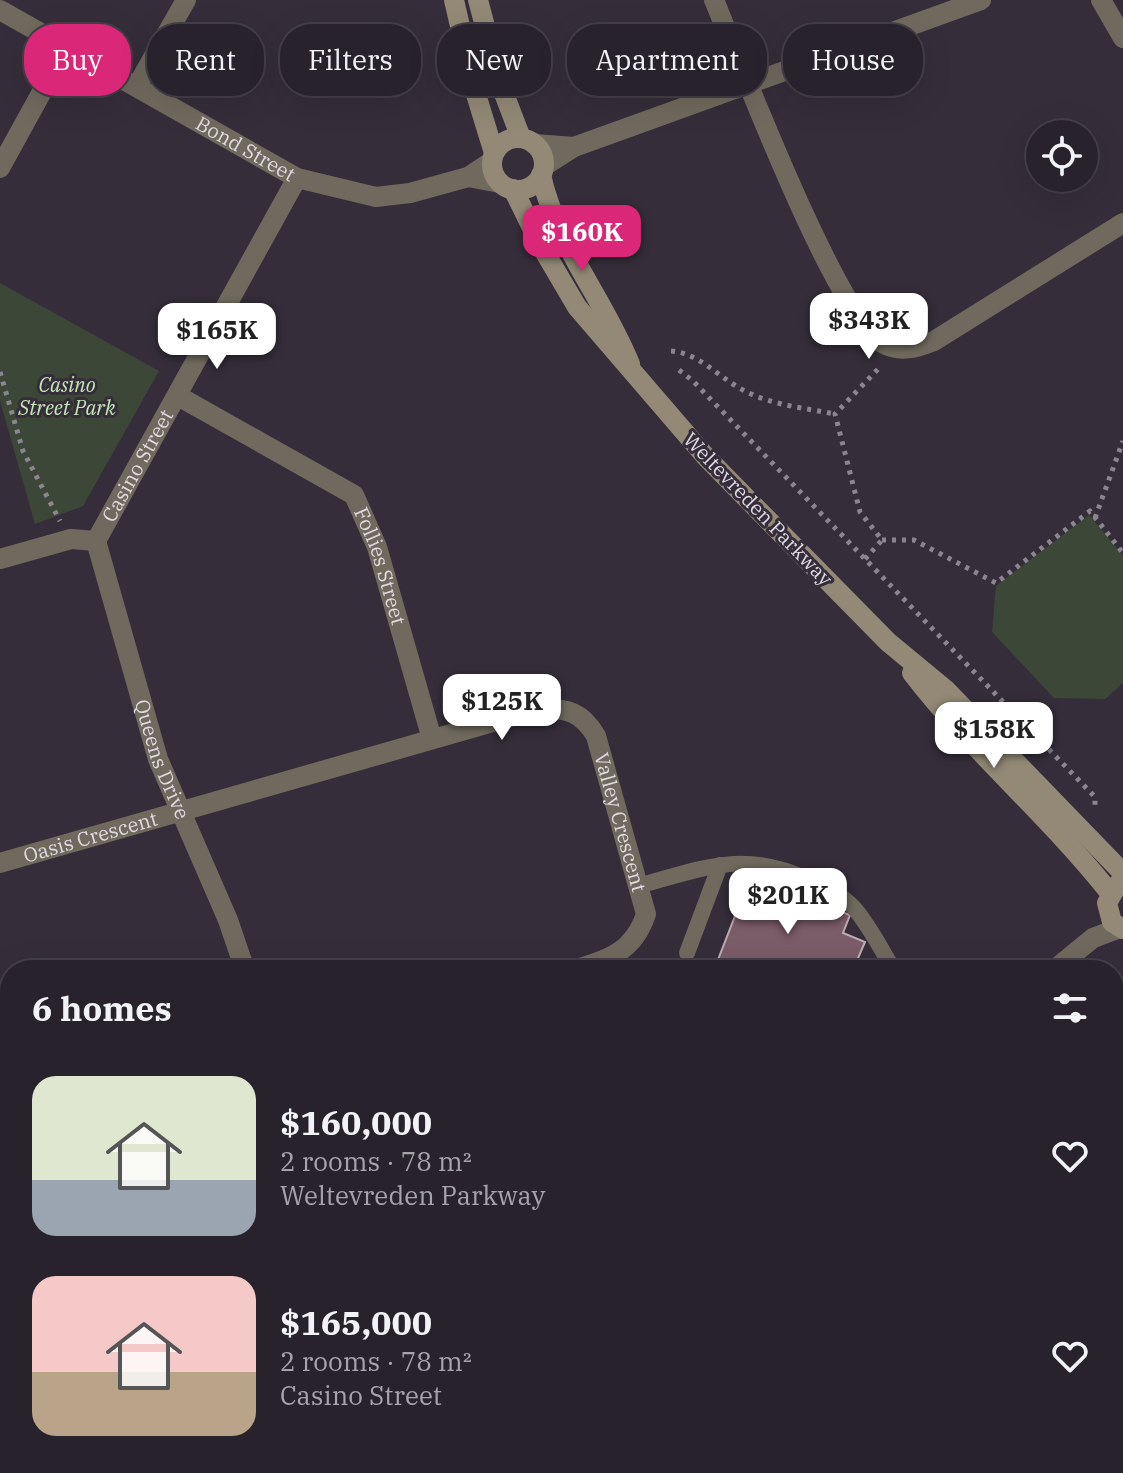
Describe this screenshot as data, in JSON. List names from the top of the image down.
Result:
{
  "streets": {
    "street": [
      "Bond Street",
      "Casino Street",
      "Weltevreden Parkway",
      "Follies Street",
      "Queens Drive",
      "Valley Crescent",
      "Oasis Crescent"
    ]
  },
  "crossings": [
    ["Bond Street", "Casino Street"],
    ["Bond Street", "Weltevreden Parkway"],
    ["Casino Street", "Follies Street"],
    ["Casino Street", "Queens Drive"],
    ["Follies Street", "Valley Crescent"],
    ["Queens Drive", "Valley Crescent"],
    ["Queens Drive", "Oasis Crescent"],
    ["Valley Crescent", "Oasis Crescent"]
  ],
  "parks": ["Casino Street Park"],
  "page": {
    "chip": [
      "Buy",
      "Rent",
      "Filters",
      "New",
      "Apartment",
      "House"
    ],
    "price": [
      "$160K",
      "$343K",
      "$165K",
      "$125K",
      "$158K",
      "$201K"
    ],
    "heading": "6 homes",
    "list": [
      {
        "name": "$160,000",
        "note": "2 rooms · 78 m² · Weltevreden Parkway"
      },
      {
        "name": "$165,000",
        "note": "2 rooms · 78 m² · Casino Street"
      }
    ]
  }
}
